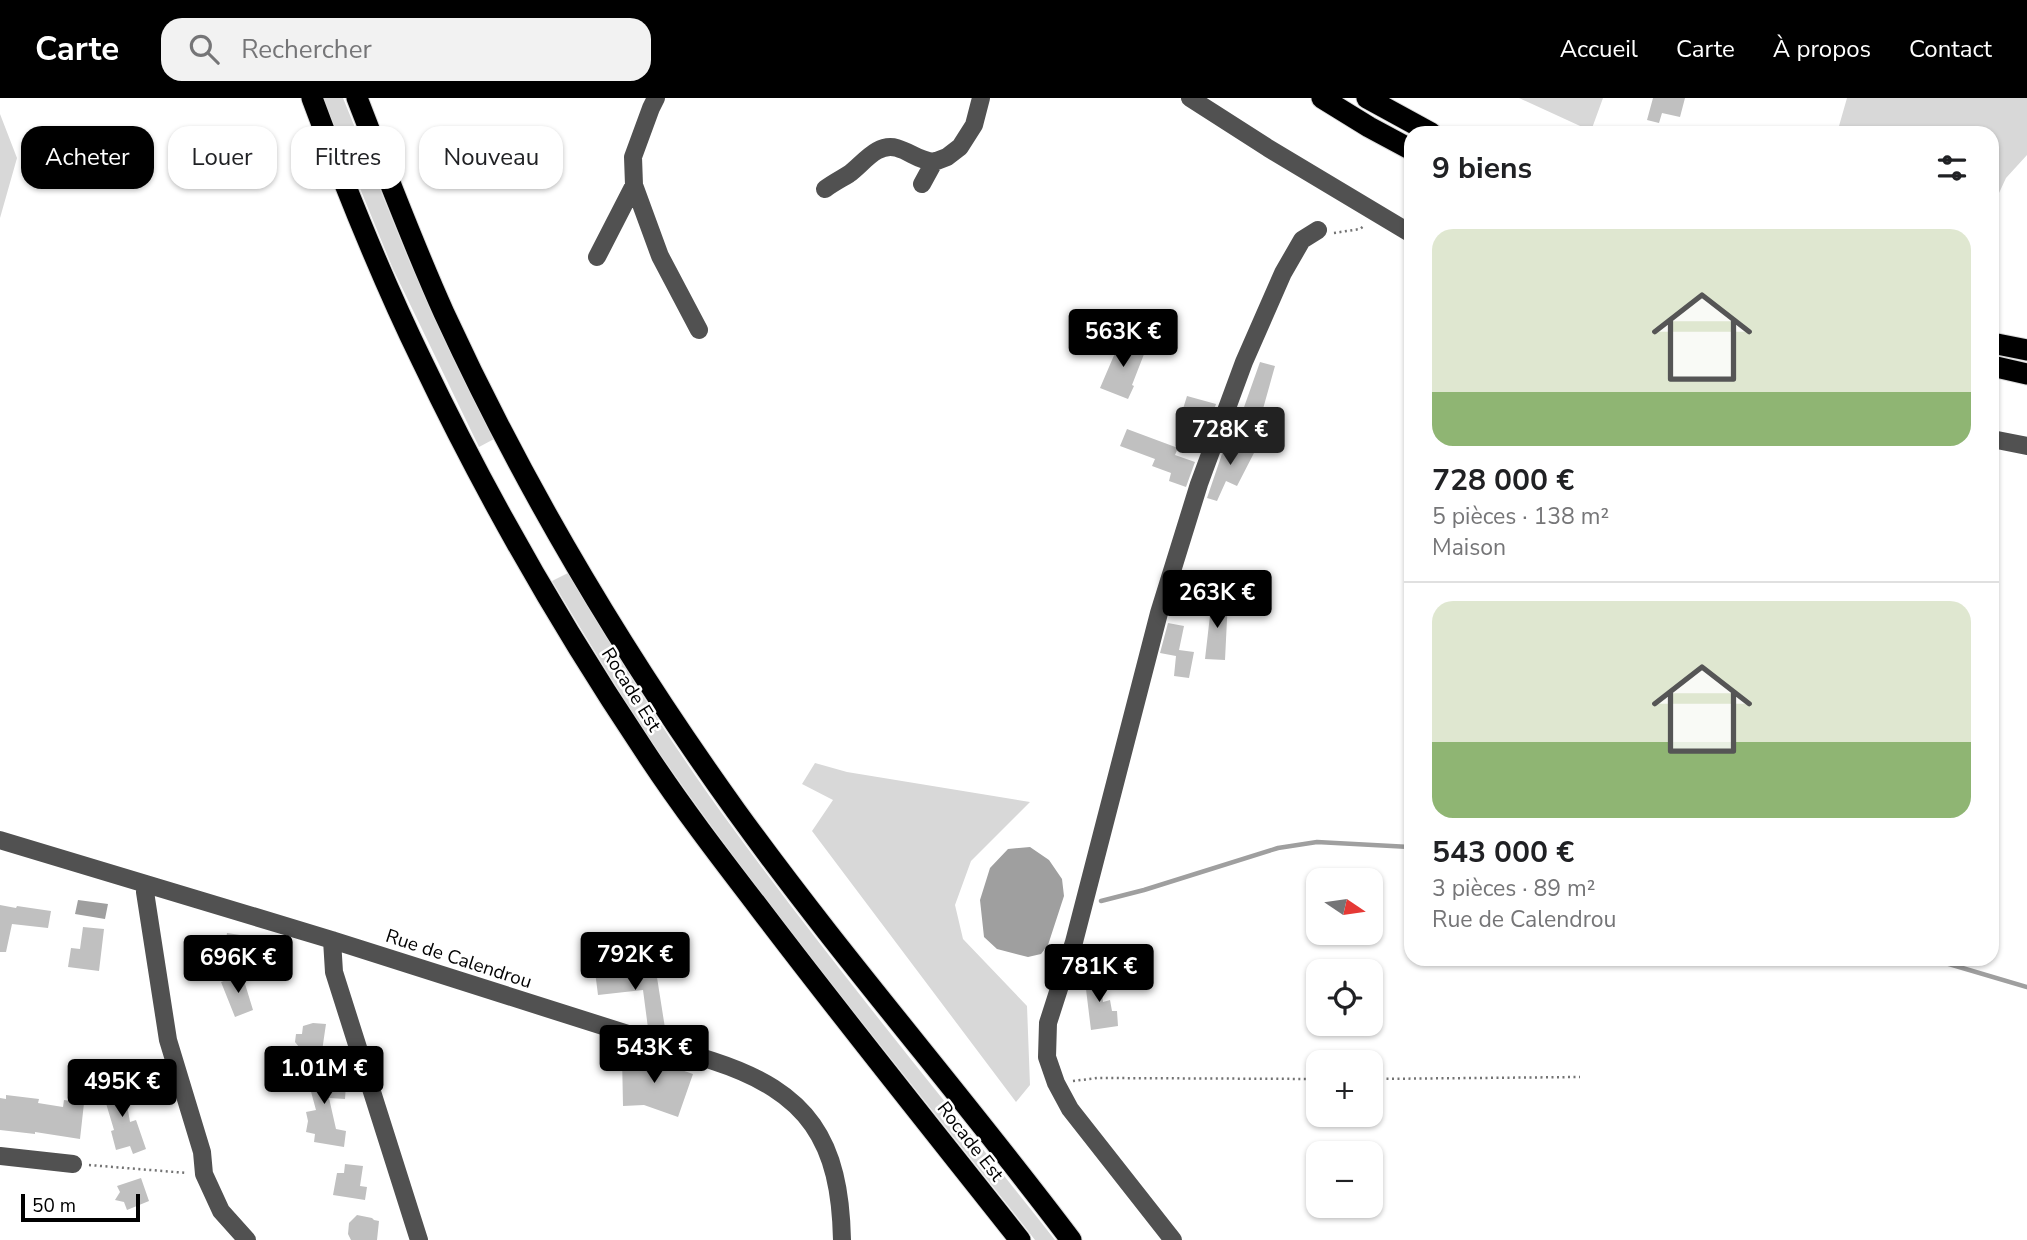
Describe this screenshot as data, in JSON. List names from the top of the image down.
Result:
{
  "streets": {
    "highway": ["Rocade Est"],
    "street": ["Rue de Calendrou"]
  },
  "scale_bar": "50 m",
  "north": "right",
  "page": {
    "header": "Carte",
    "search": "Rechercher",
    "nav": [
      "Accueil",
      "Carte",
      "À propos",
      "Contact"
    ],
    "chip": [
      "Acheter",
      "Louer",
      "Filtres",
      "Nouveau"
    ],
    "heading": "9 biens",
    "list": [
      {
        "name": "728 000 €",
        "note": "5 pièces · 138 m² · Maison"
      },
      {
        "name": "543 000 €",
        "note": "3 pièces · 89 m² · Rue de Calendrou"
      }
    ],
    "price": [
      "563K €",
      "728K €",
      "263K €",
      "792K €",
      "696K €",
      "781K €",
      "543K €",
      "1.01M €",
      "495K €"
    ],
    "map_buttons": ["+", "−"],
    "scale": "50 m"
  }
}
